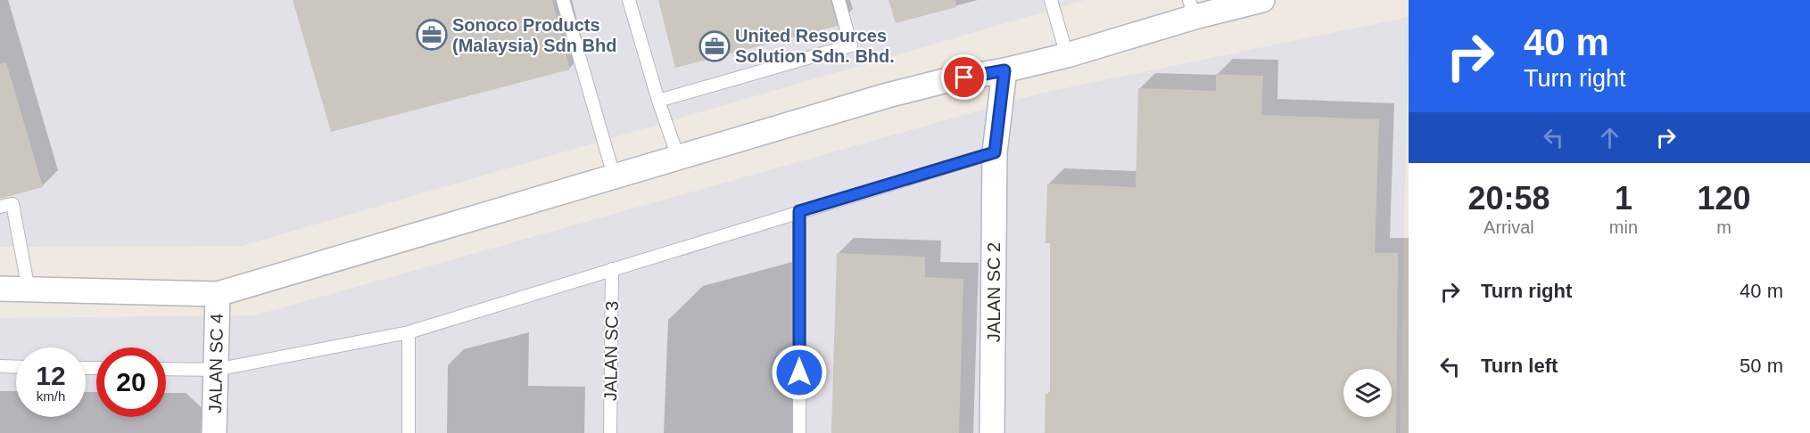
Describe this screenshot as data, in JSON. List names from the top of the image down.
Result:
{
  "streets": {
    "street": ["JALAN SC 2", "JALAN SC 4"],
    "lane": ["JALAN SC 3"]
  },
  "places": {
    "office": ["Sonoco Products (Malaysia) Sdn Bhd", "United Resources Solution Sdn. Bhd."]
  },
  "page": {
    "turn": ["40 m", "Turn right"],
    "eta": [
      "20:58",
      "Arrival",
      "1",
      "min",
      "120",
      "m"
    ],
    "list": [
      {
        "name": "Turn right",
        "value": "40 m"
      },
      {
        "name": "Turn left",
        "value": "50 m"
      }
    ],
    "speed": "12 km/h",
    "limit": "20"
  }
}
